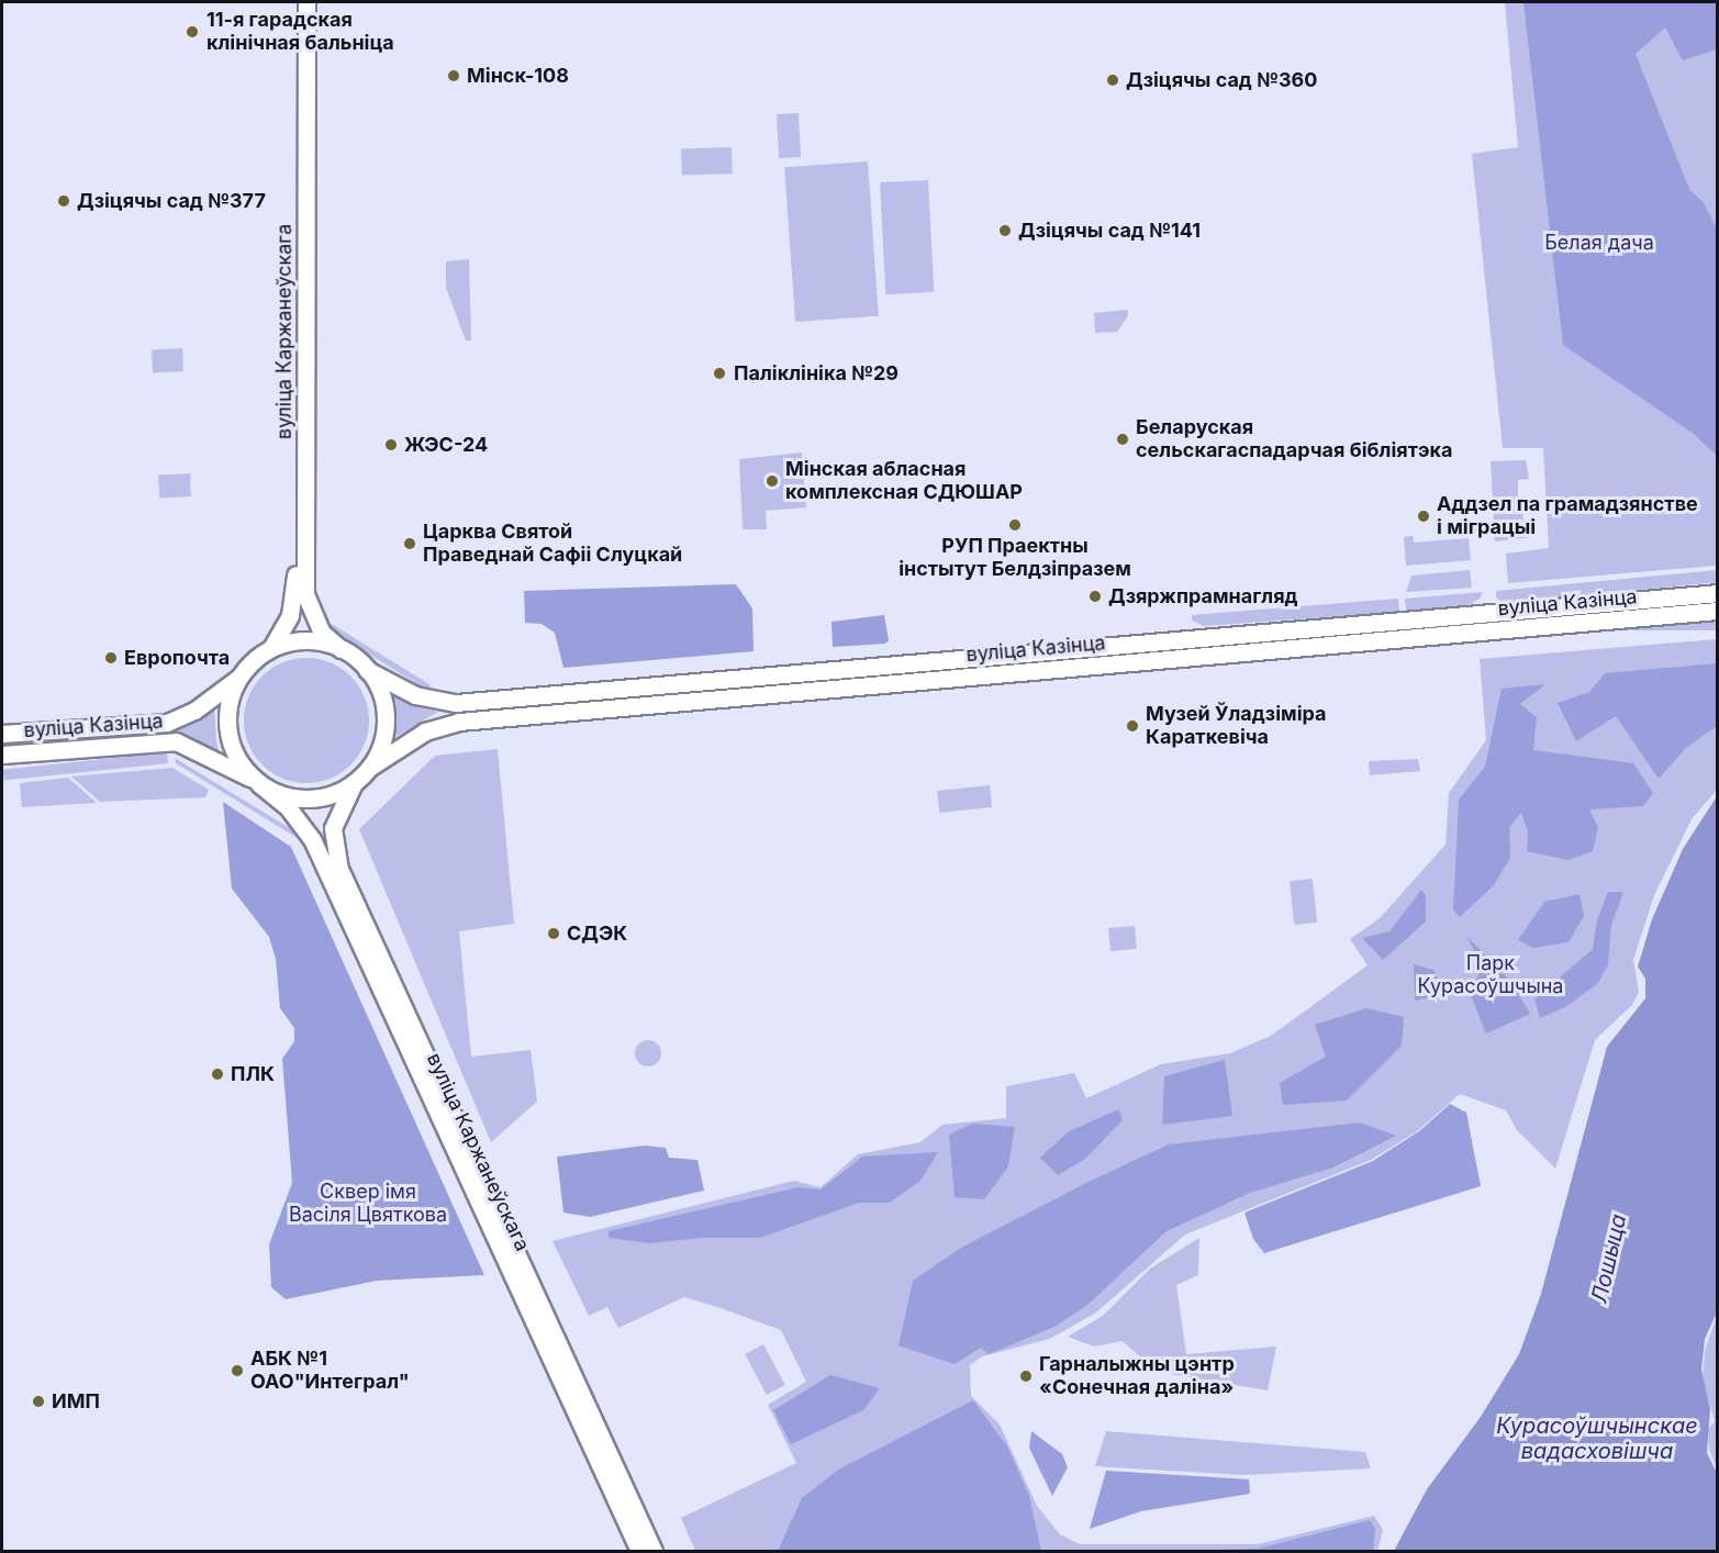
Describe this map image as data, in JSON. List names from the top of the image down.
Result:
{
  "streets": {
    "main road": ["вуліца Каржанеўскага", "вуліца Казінца"]
  },
  "crossings": [
    ["вуліца Каржанеўскага", "вуліца Казінца"]
  ],
  "water": ["Лошыца", "Курасоўшчынскае вадасховішча"],
  "parks": ["Белая дача", "Парк Курасоўшчына", "Сквер імя Васіля Цвяткова"],
  "places": [
    "11-я гарадская клінічная бальніца",
    "Мінск-108",
    "Дзіцячы сад №360",
    "Дзіцячы сад №377",
    "Дзіцячы сад №141",
    "Паліклініка №29",
    "Беларуская сельскагаспадарчая бібліятэка",
    "ЖЭС-24",
    "Мінская абласная комплексная СДЮШАР",
    "Аддзел па грамадзянстве і міграцыі",
    "РУП Праектны інстытут Белдзіпразем",
    "Царква Святой Праведнай Сафіі Слуцкай",
    "Дзяржпрамнагляд",
    "Европочта",
    "Музей Ўладзіміра Караткевіча",
    "СДЭК",
    "ПЛК",
    "АБК №1 ОАО\"Интеграл\"",
    "Гарналыжны цэнтр «Сонечная даліна»",
    "ИМП"
  ]
}
